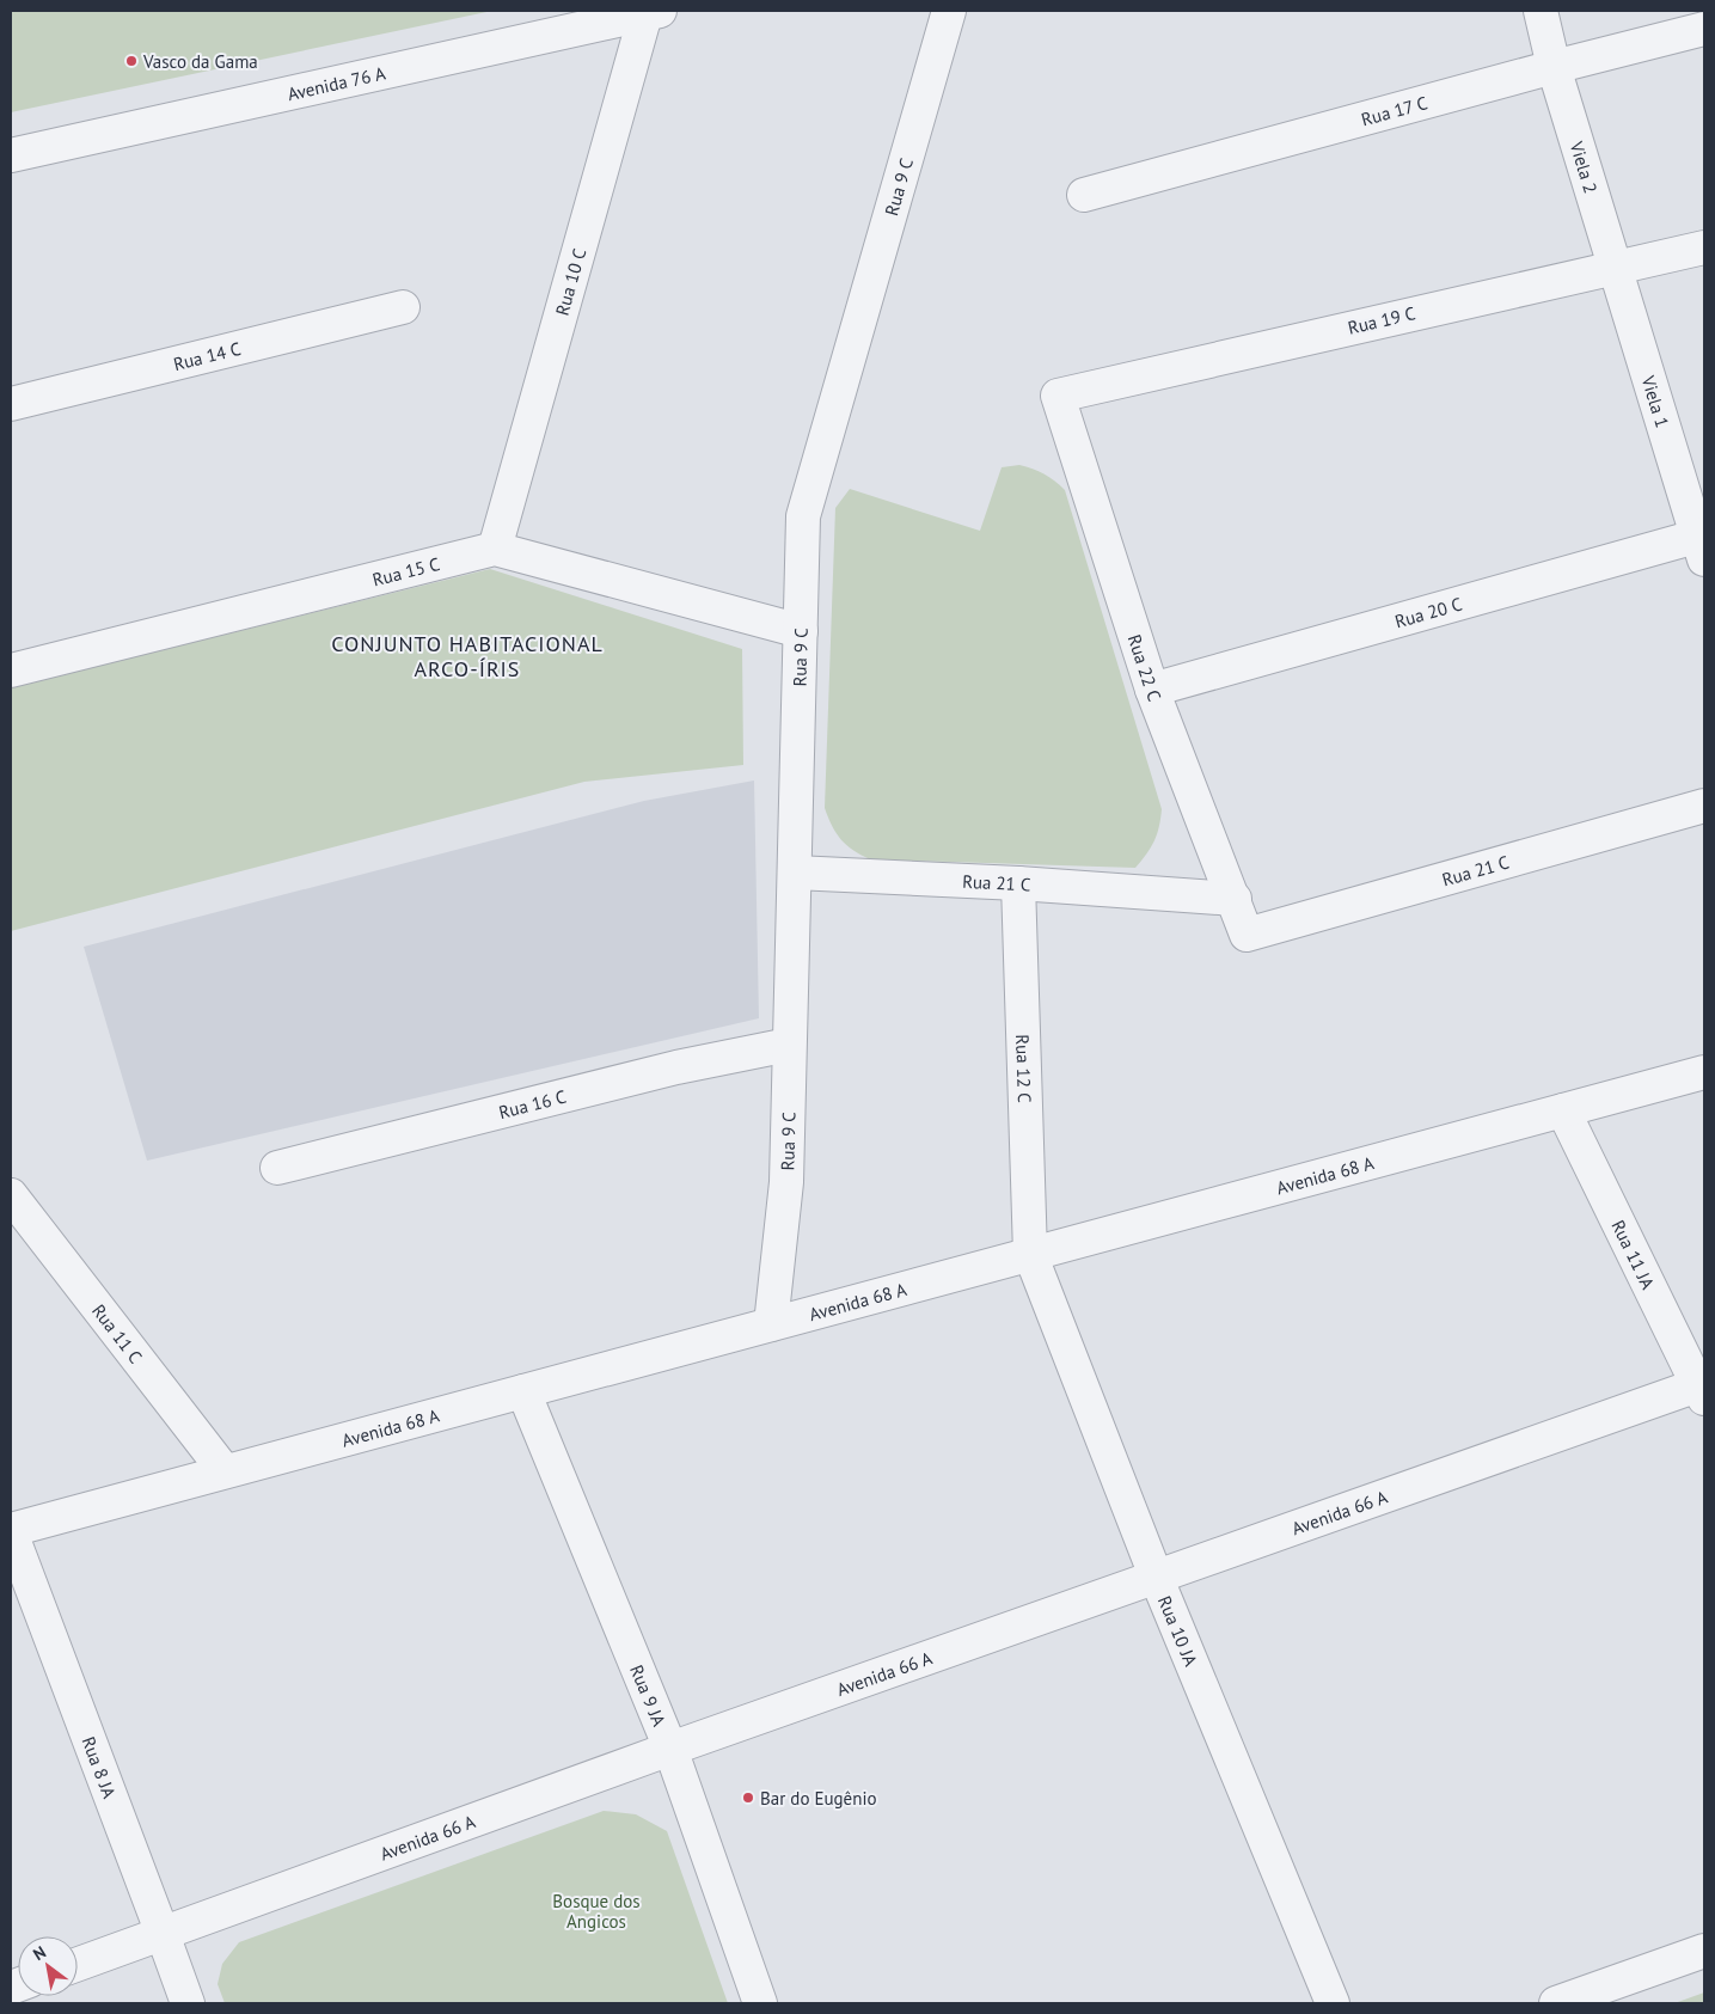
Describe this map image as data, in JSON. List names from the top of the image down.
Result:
{
  "streets": {
    "street": [
      "Avenida 76 A",
      "Rua 17 C",
      "Viela 2",
      "Rua 9 C",
      "Rua 10 C",
      "Rua 19 C",
      "Rua 14 C",
      "Viela 1",
      "Rua 15 C",
      "Rua 20 C",
      "Rua 22 C",
      "Rua 21 C",
      "Rua 12 C",
      "Rua 16 C",
      "Avenida 68 A",
      "Rua 11 JA",
      "Rua 11 C",
      "Avenida 66 A",
      "Rua 10 JA",
      "Rua 9 JA",
      "Rua 8 JA"
    ]
  },
  "crossings": [
    ["Avenida 76 A", "Rua 10 C"],
    ["Rua 17 C", "Viela 2"],
    ["Viela 2", "Rua 19 C"],
    ["Viela 2", "Viela 1"],
    ["Rua 9 C", "Rua 15 C"],
    ["Rua 9 C", "Rua 21 C"],
    ["Rua 9 C", "Rua 16 C"],
    ["Rua 9 C", "Avenida 68 A"],
    ["Rua 10 C", "Rua 15 C"],
    ["Rua 19 C", "Viela 1"],
    ["Rua 19 C", "Rua 22 C"],
    ["Viela 1", "Rua 20 C"],
    ["Rua 20 C", "Rua 22 C"],
    ["Rua 22 C", "Rua 21 C"],
    ["Rua 21 C", "Rua 12 C"],
    ["Rua 12 C", "Avenida 68 A"],
    ["Rua 12 C", "Rua 10 JA"],
    ["Avenida 68 A", "Rua 11 JA"],
    ["Avenida 68 A", "Rua 11 C"],
    ["Avenida 68 A", "Rua 10 JA"],
    ["Avenida 68 A", "Rua 9 JA"],
    ["Avenida 68 A", "Rua 8 JA"],
    ["Rua 11 JA", "Avenida 66 A"],
    ["Avenida 66 A", "Rua 10 JA"],
    ["Avenida 66 A", "Rua 9 JA"],
    ["Avenida 66 A", "Rua 8 JA"]
  ],
  "districts": ["CONJUNTO HABITACIONAL ARCO-ÍRIS"],
  "parks": ["Bosque dos Angicos"],
  "places": ["Vasco da Gama", "Bar do Eugênio"],
  "north": "top left"
}
